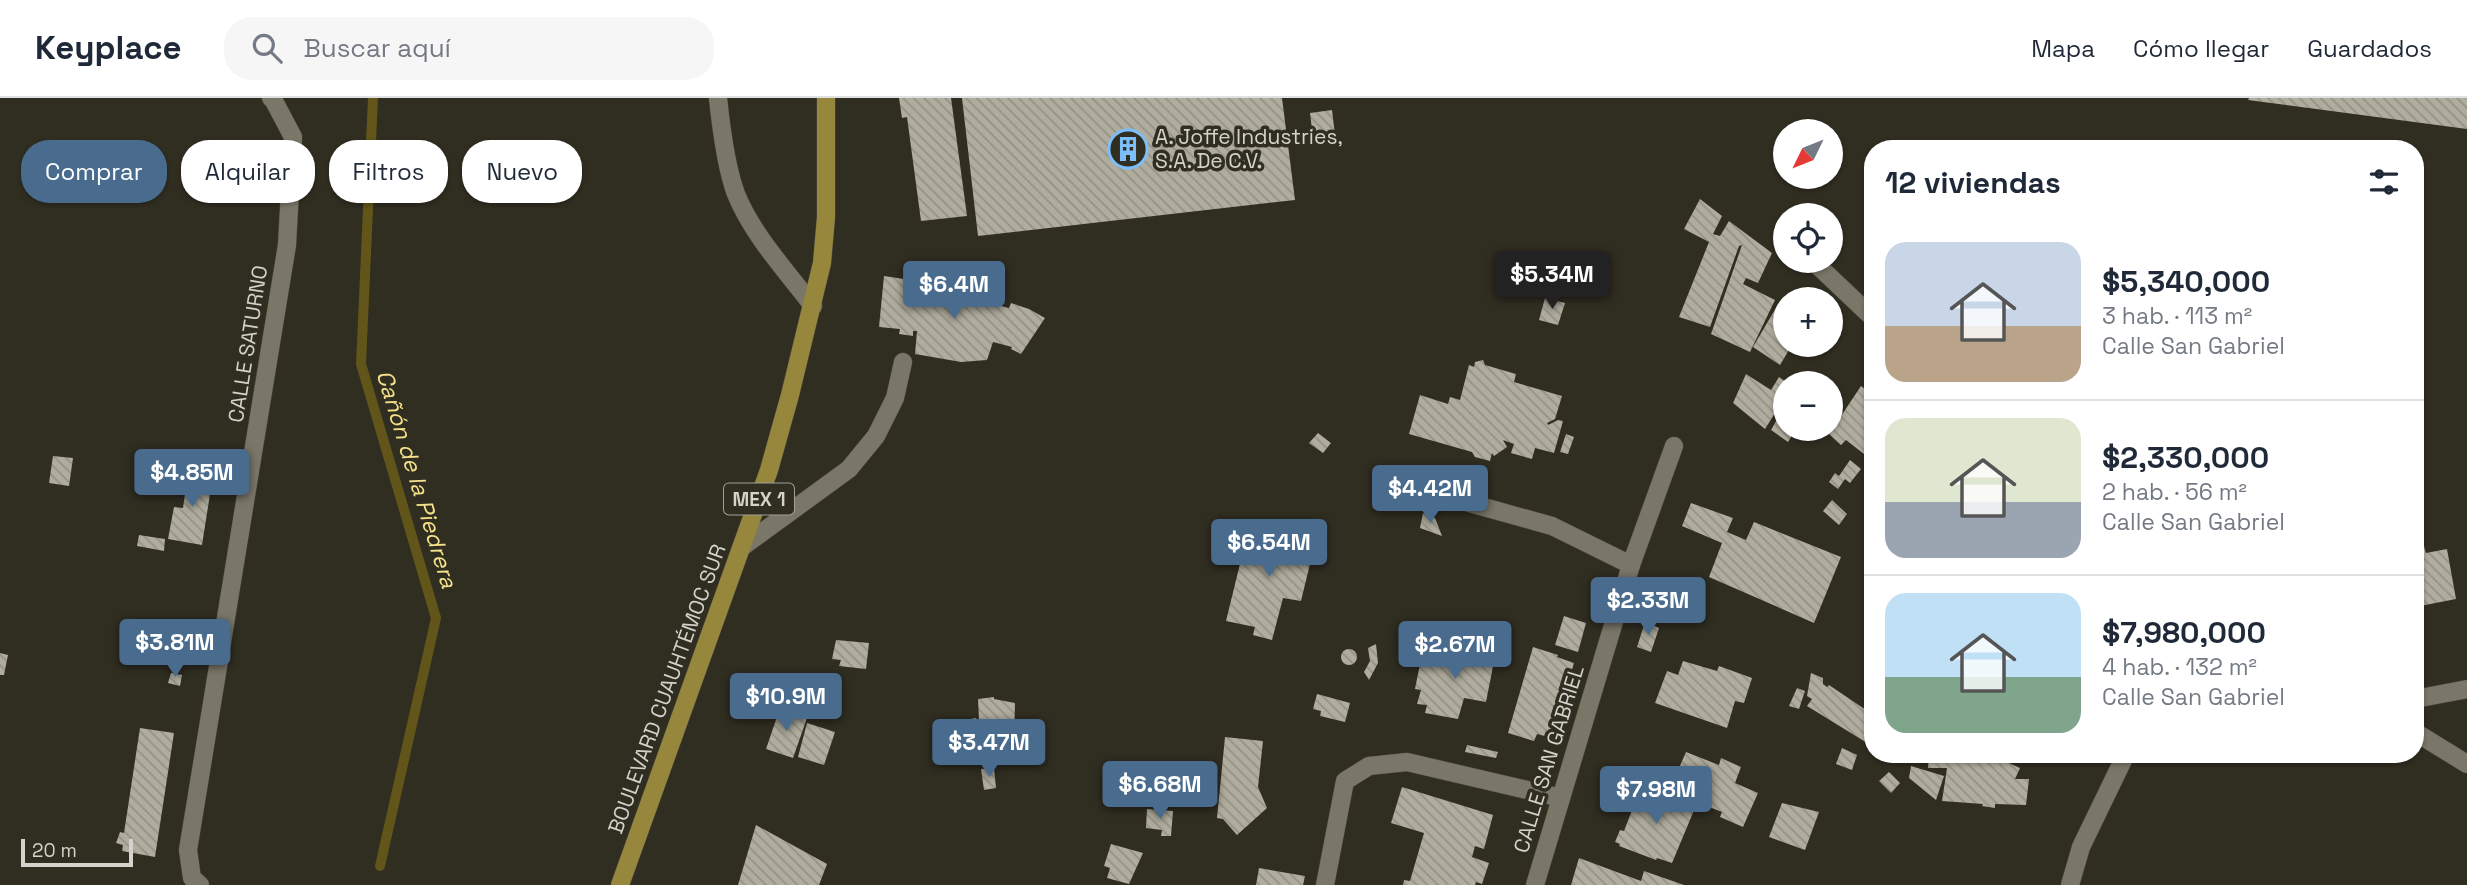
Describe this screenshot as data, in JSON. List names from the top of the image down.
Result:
{
  "streets": {
    "main road": ["MEX 1", "BOULEVARD CUAUHTÉMOC SUR"],
    "street": ["CALLE SATURNO", "CALLE SAN GABRIEL"]
  },
  "water": ["Cañón de la Piedrera"],
  "places": {
    "building": ["A. Joffe Industries, S.A. De C.V."]
  },
  "scale_bar": "20 m",
  "north": "bottom left",
  "page": {
    "header": "Keyplace",
    "search": "Buscar aquí",
    "nav": ["Mapa", "Cómo llegar", "Guardados"],
    "map_buttons": ["+", "−"],
    "chip": [
      "Comprar",
      "Alquilar",
      "Filtros",
      "Nuevo"
    ],
    "heading": "12 viviendas",
    "list": [
      {
        "name": "$5,340,000",
        "note": "3 hab. · 113 m² · Calle San Gabriel"
      },
      {
        "name": "$2,330,000",
        "note": "2 hab. · 56 m² · Calle San Gabriel"
      },
      {
        "name": "$7,980,000",
        "note": "4 hab. · 132 m² · Calle San Gabriel"
      }
    ],
    "price": [
      "$5.34M",
      "$6.4M",
      "$4.85M",
      "$4.42M",
      "$6.54M",
      "$2.33M",
      "$3.81M",
      "$2.67M",
      "$10.9M",
      "$3.47M",
      "$6.68M",
      "$7.98M"
    ],
    "scale": "20 m"
  }
}
